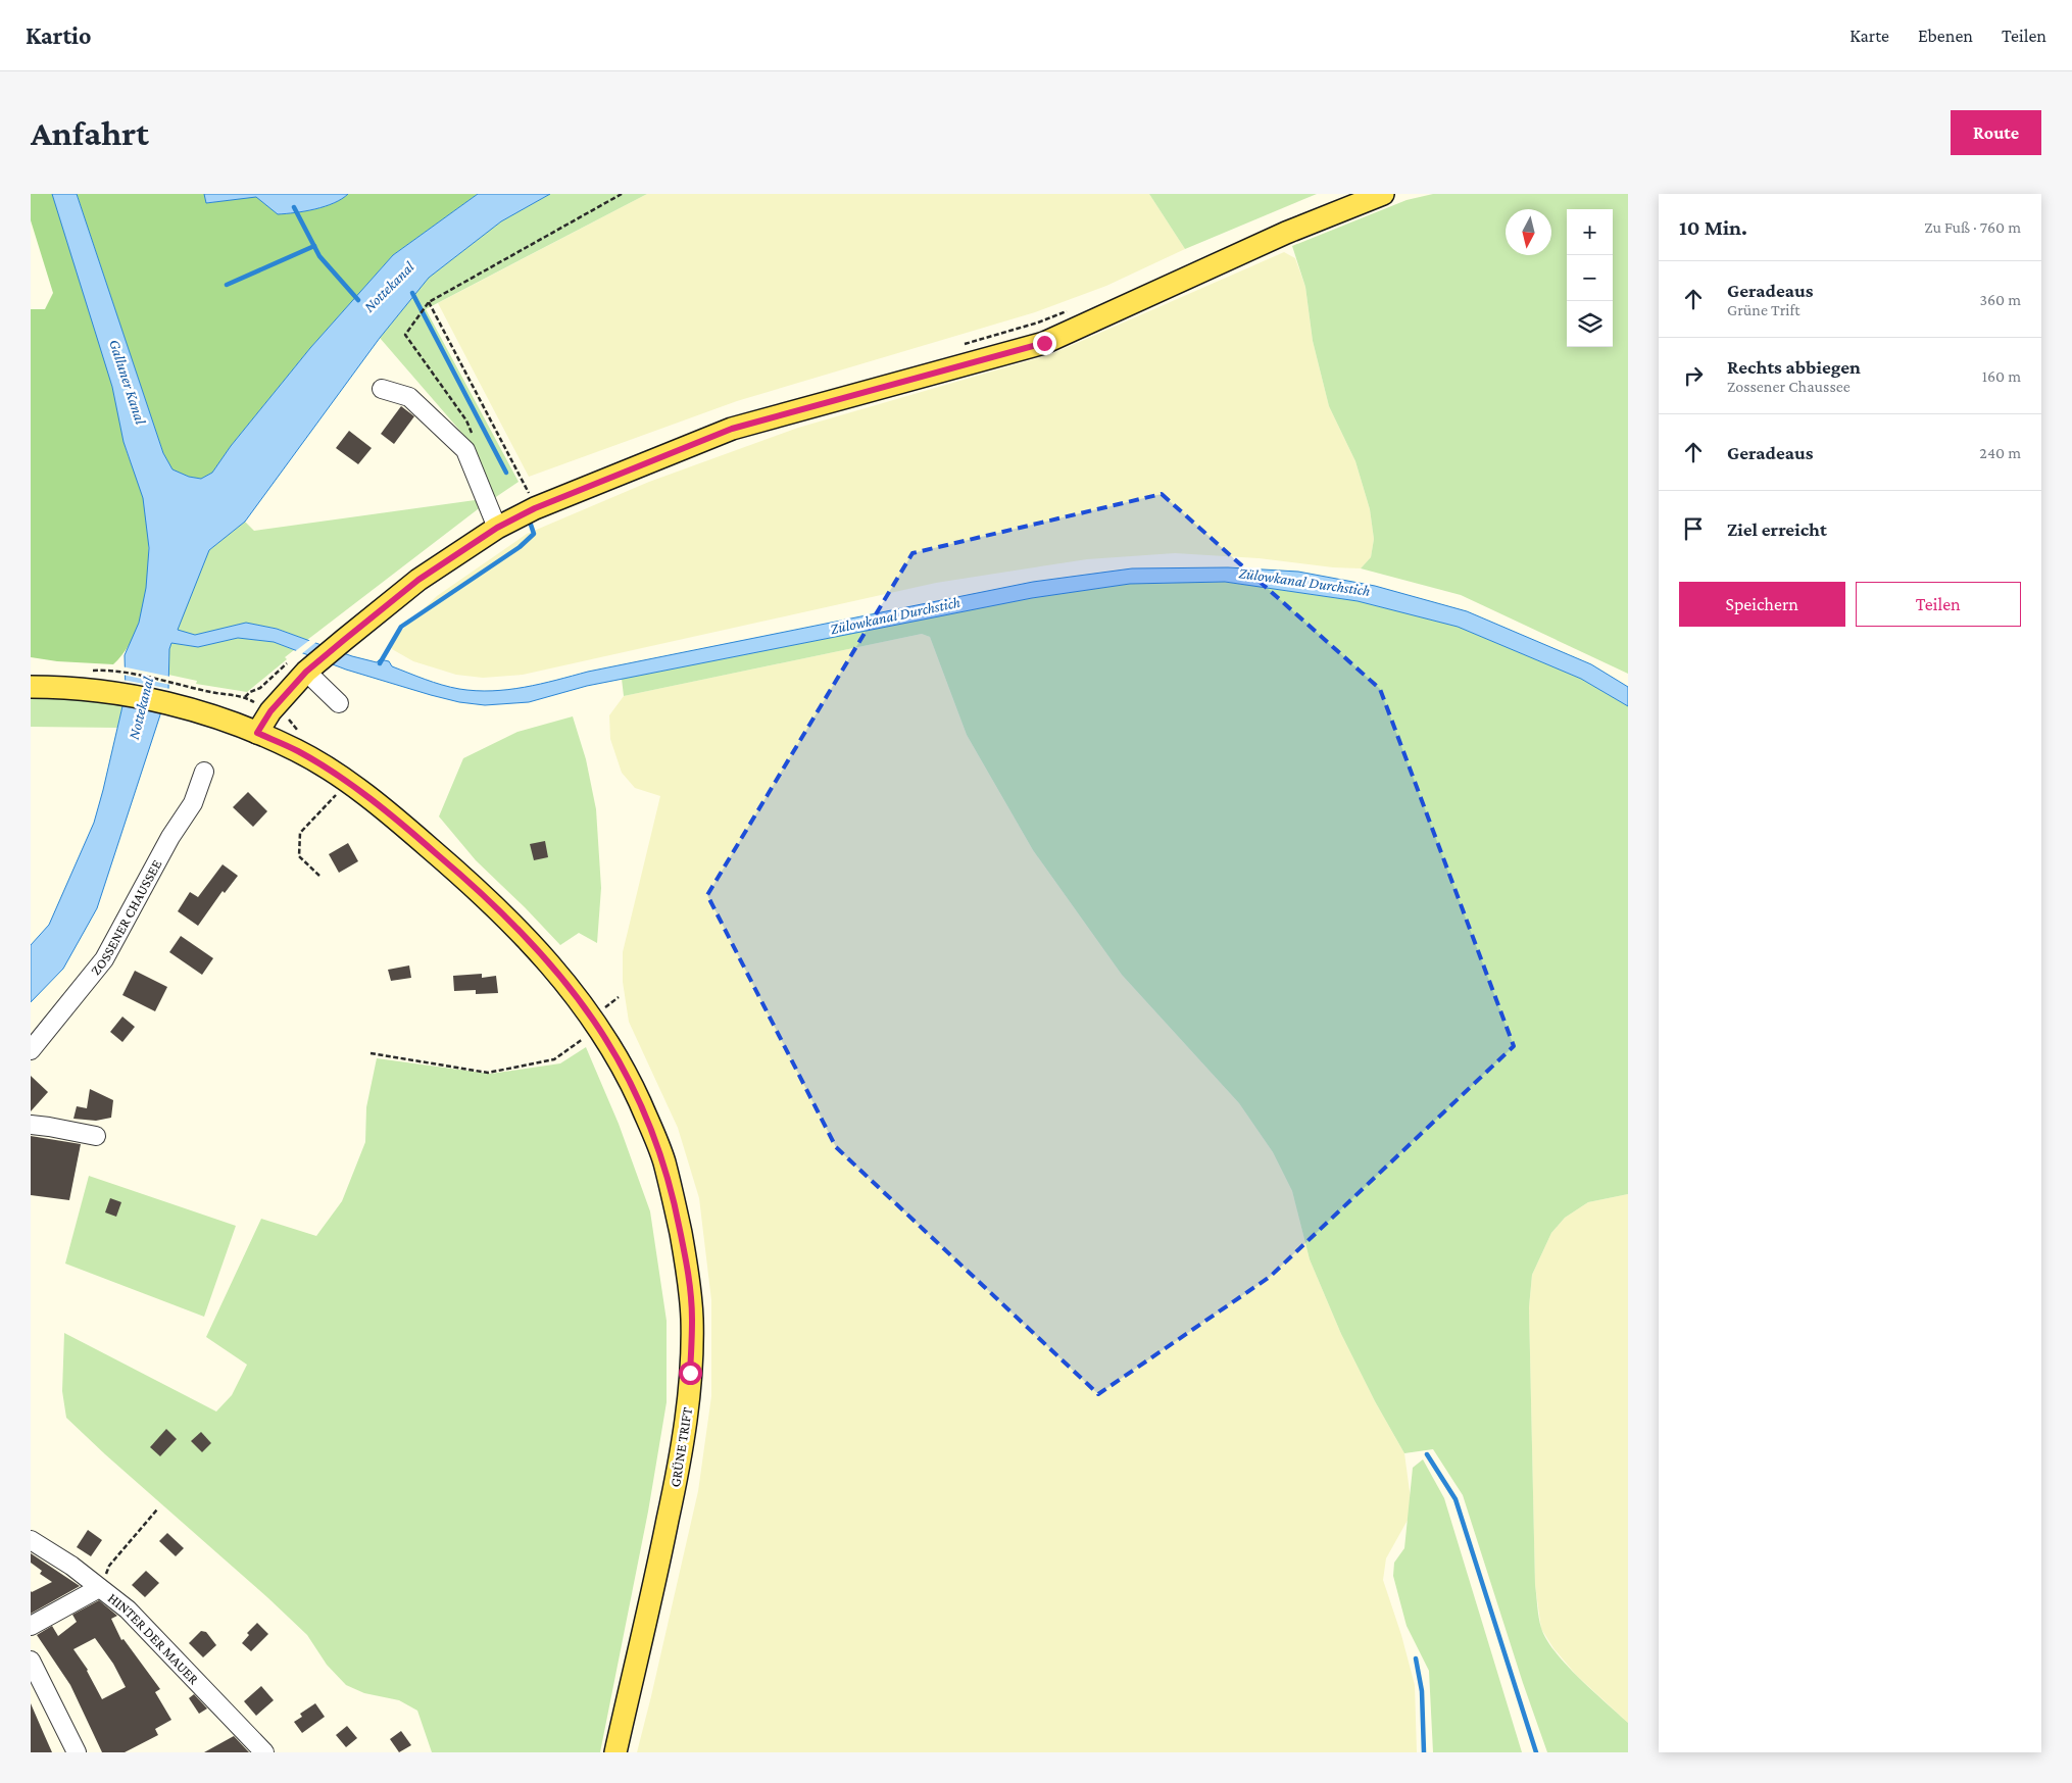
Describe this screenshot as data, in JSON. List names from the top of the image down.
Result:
{
  "streets": {
    "main road": ["GRÜNE TRIFT"],
    "street": ["ZOSSENER CHAUSSEE", "HINTER DER MAUER"]
  },
  "water": ["Nottekanal", "Galluner Kanal", "Zülowkanal Durchstich"],
  "north": "bottom",
  "page": {
    "header": "Kartio",
    "nav": ["Karte", "Ebenen", "Teilen"],
    "buttons": [
      "Route",
      ["Speichern", "Teilen"]
    ],
    "title": "Anfahrt",
    "heading": ["10 Min.", "Zu Fuß · 760 m"],
    "map_buttons": ["+", "−"],
    "list": [
      ["Geradeaus", "Grüne Trift", "360 m"],
      ["Rechts abbiegen", "Zossener Chaussee", "160 m"],
      ["Geradeaus", "240 m"],
      "Ziel erreicht"
    ]
  }
}
